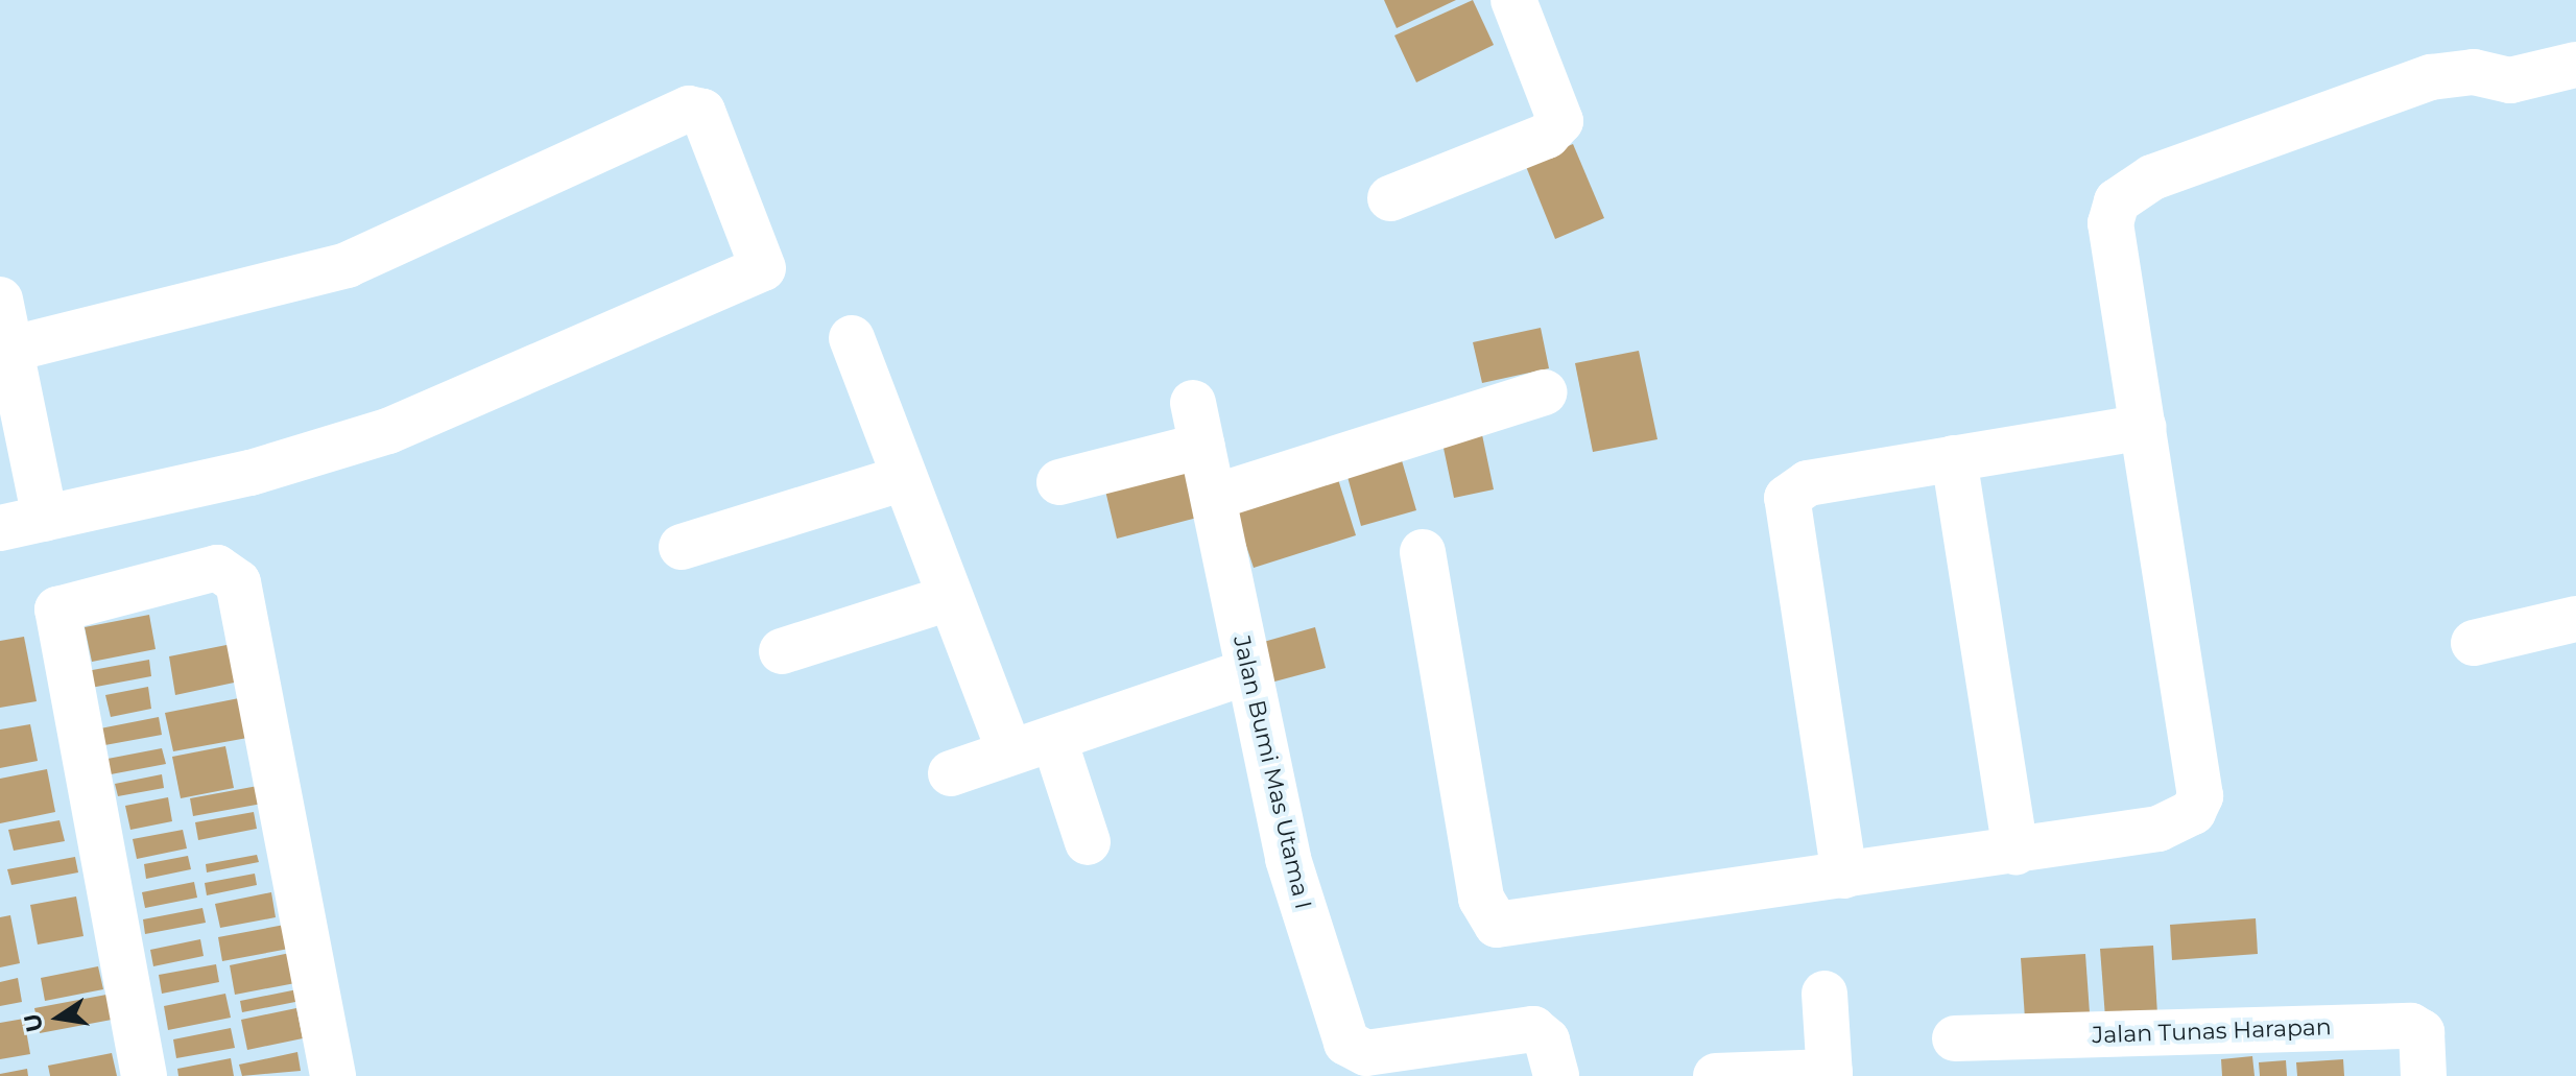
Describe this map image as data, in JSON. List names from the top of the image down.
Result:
{
  "streets": {
    "street": ["Jalan Bumi Mas Utama I", "Jalan Tunas Harapan"]
  },
  "north": "left"
}
